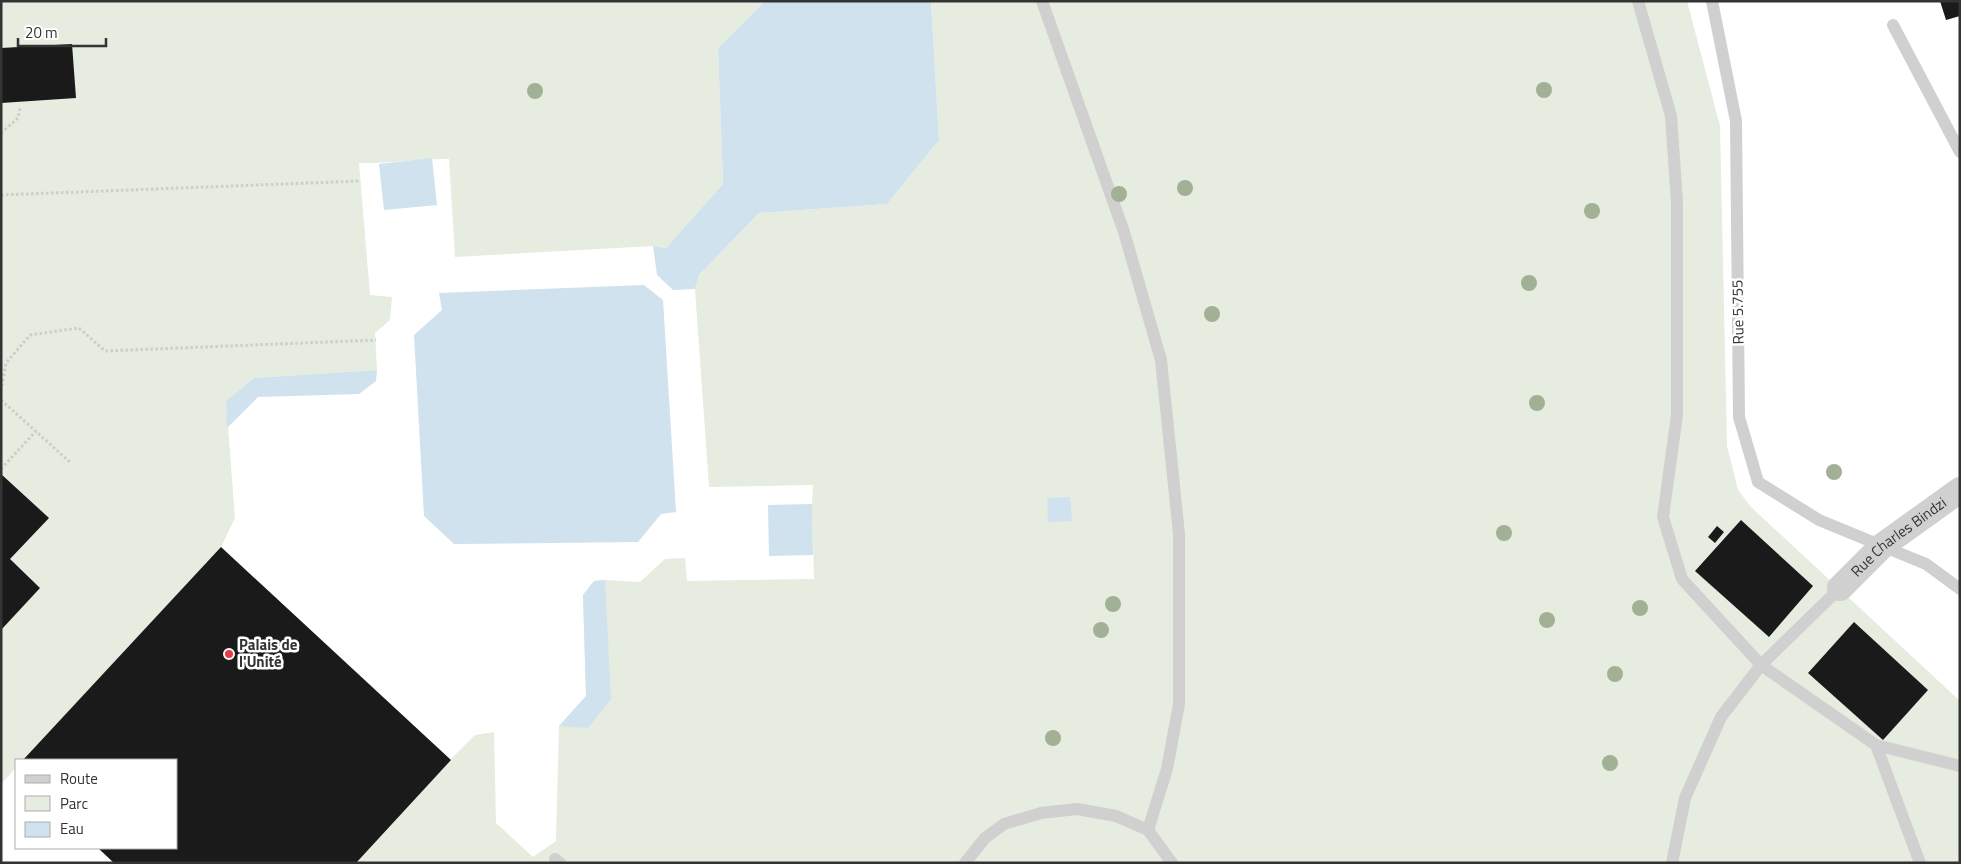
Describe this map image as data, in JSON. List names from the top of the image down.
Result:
{
  "streets": {
    "street": ["Rue Charles Bindzi"],
    "lane": ["Rue 5.755"]
  },
  "crossings": [
    ["Rue 5.755", "Rue Charles Bindzi"]
  ],
  "places": ["Palais de l'Unité"],
  "legend": ["Route", "Parc", "Eau"],
  "scale_bar": "20 m"
}
